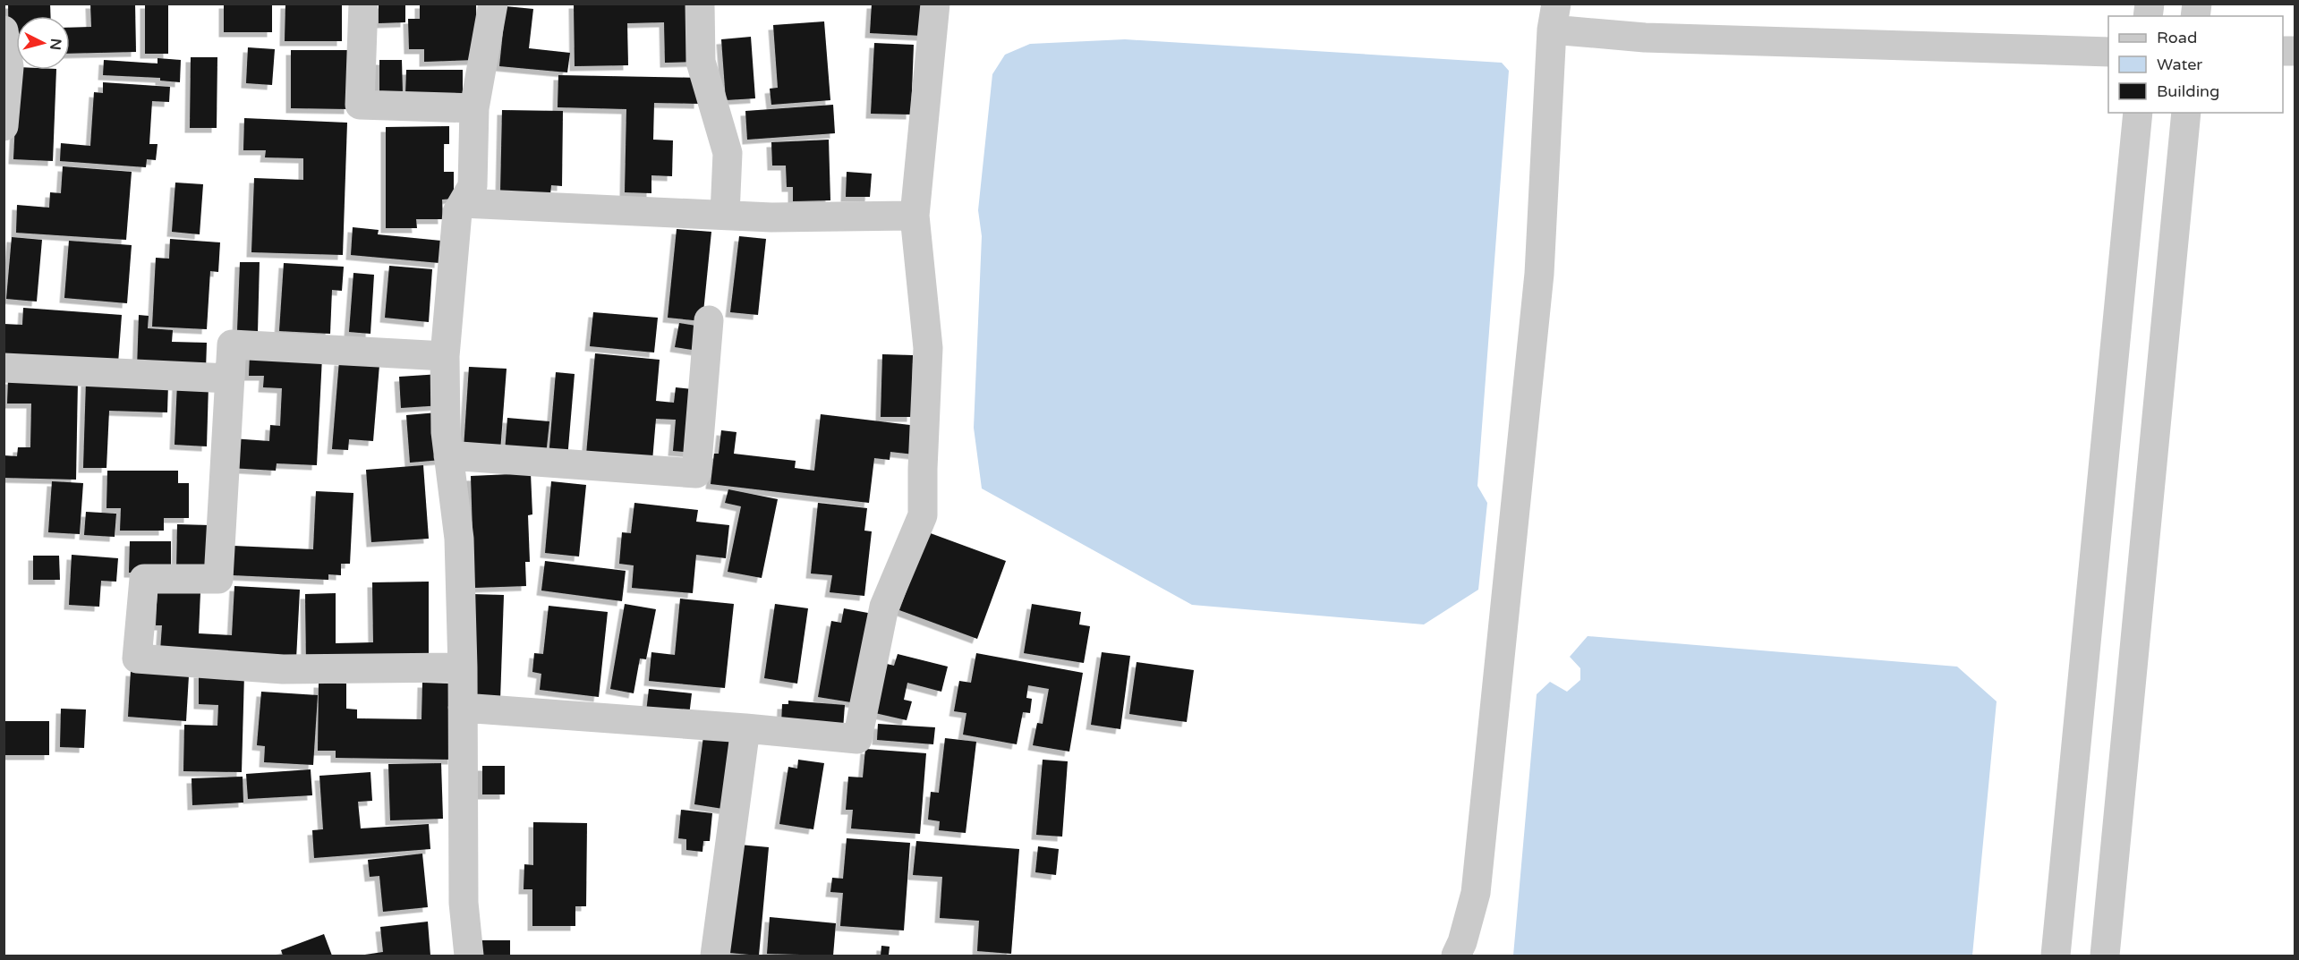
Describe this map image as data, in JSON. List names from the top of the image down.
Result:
{
  "legend": ["Road", "Water", "Building"],
  "north": "right"
}
